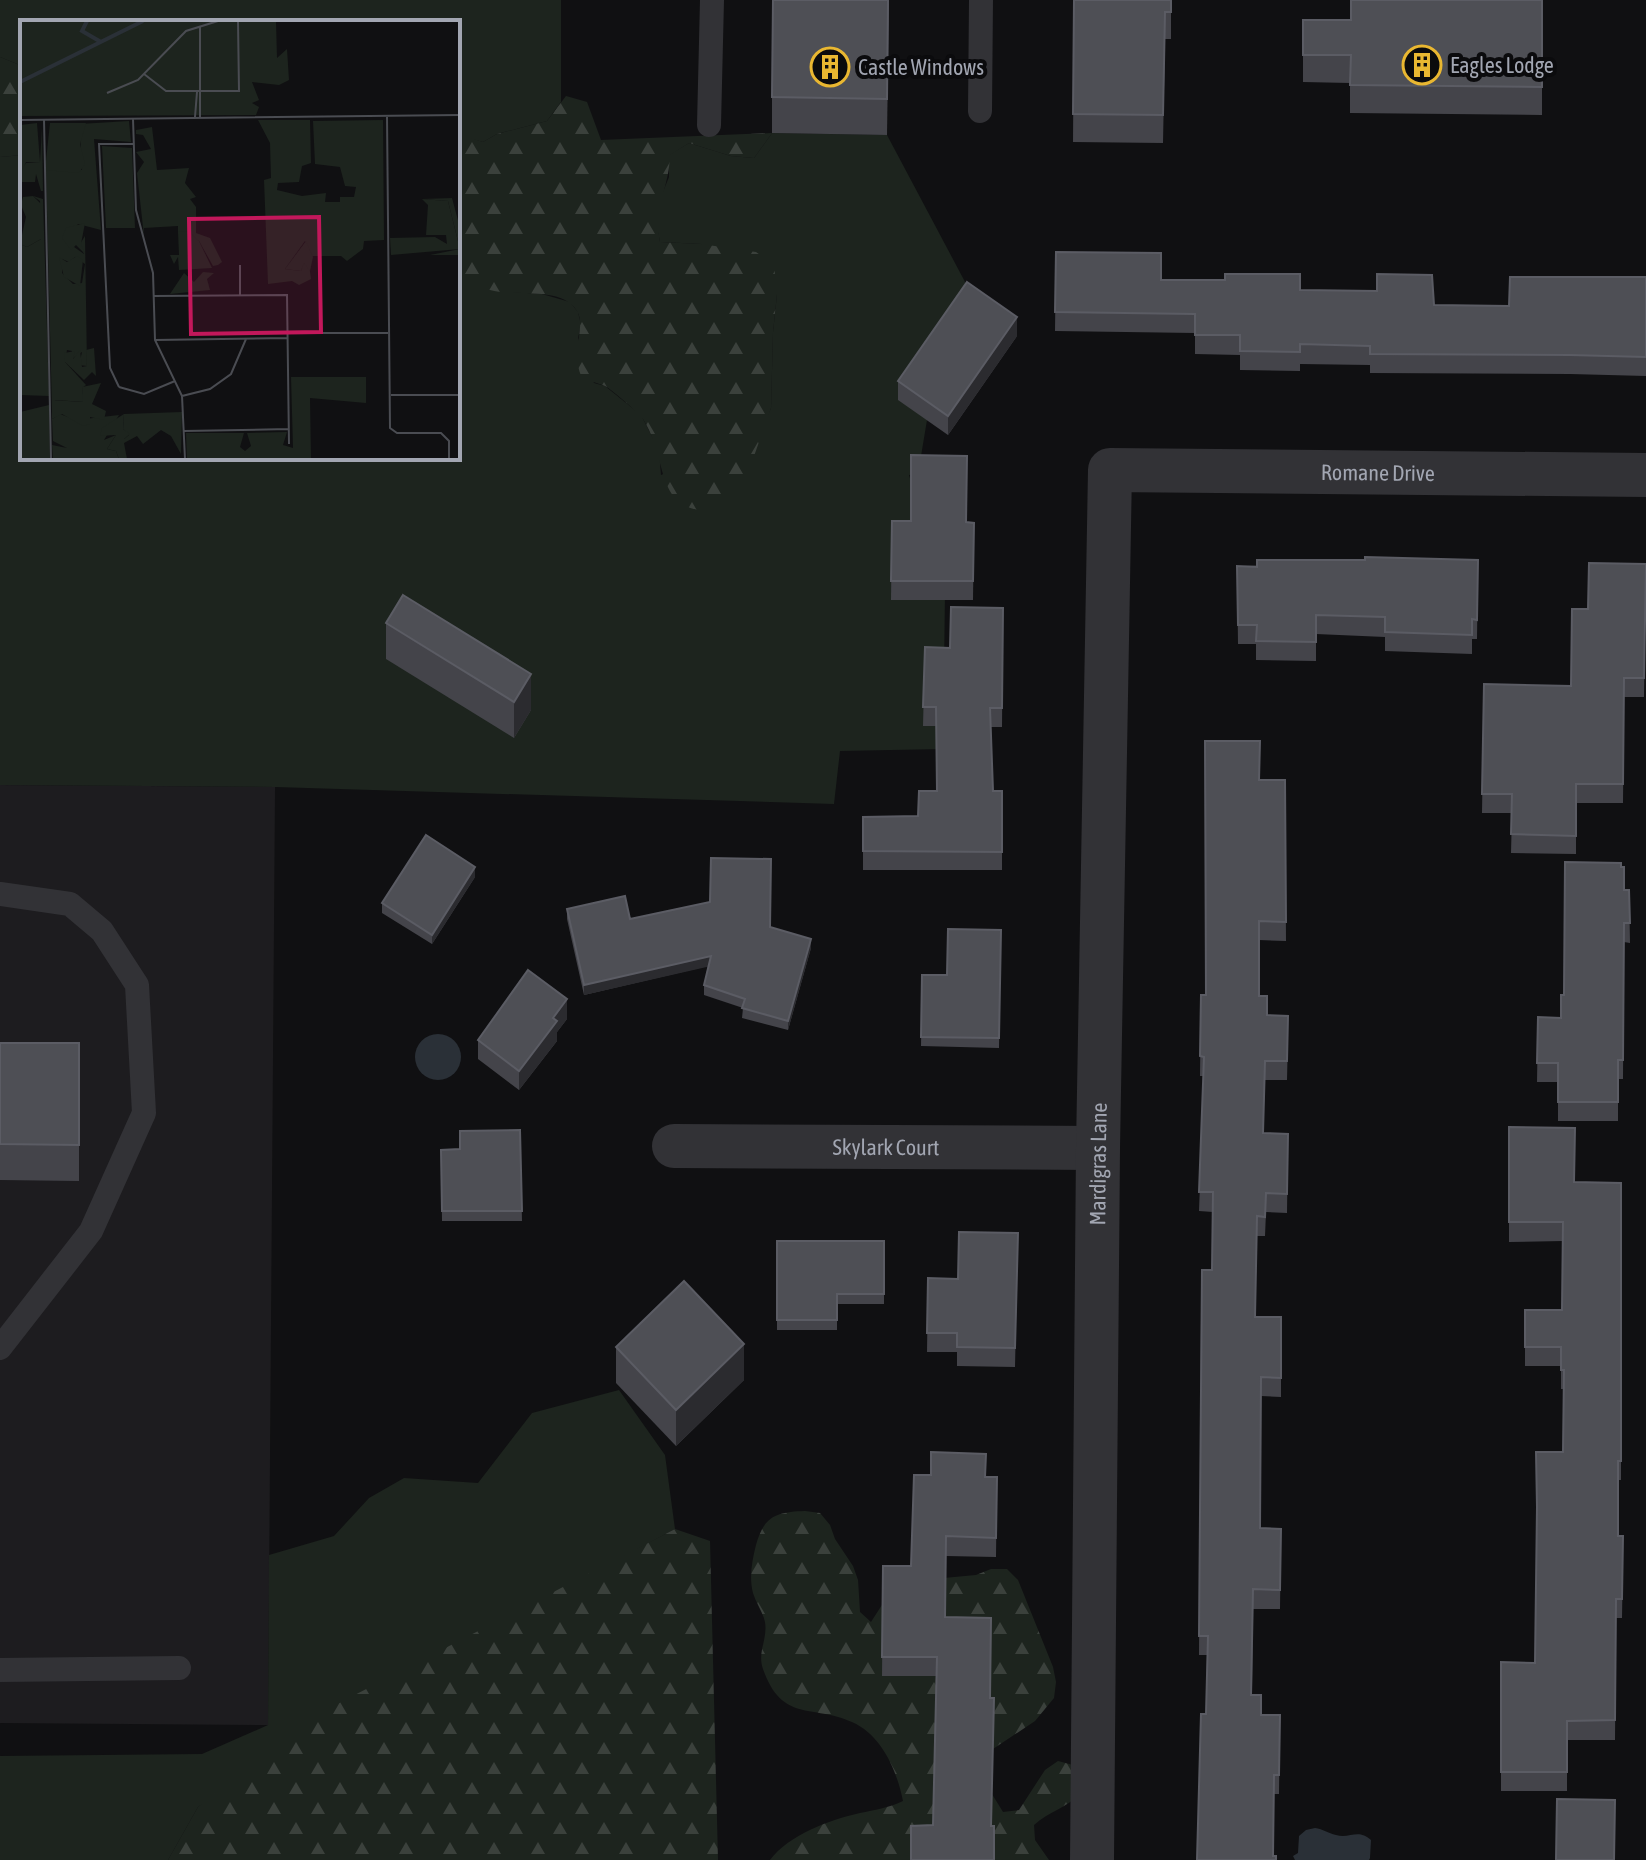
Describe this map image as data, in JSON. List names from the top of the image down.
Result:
{
  "streets": {
    "street": ["Romane Drive", "Skylark Court", "Mardigras Lane"]
  },
  "crossings": [
    ["Romane Drive", "Mardigras Lane"],
    ["Skylark Court", "Mardigras Lane"]
  ],
  "places": {
    "building": ["Eagles Lodge", "Castle Windows"]
  }
}
